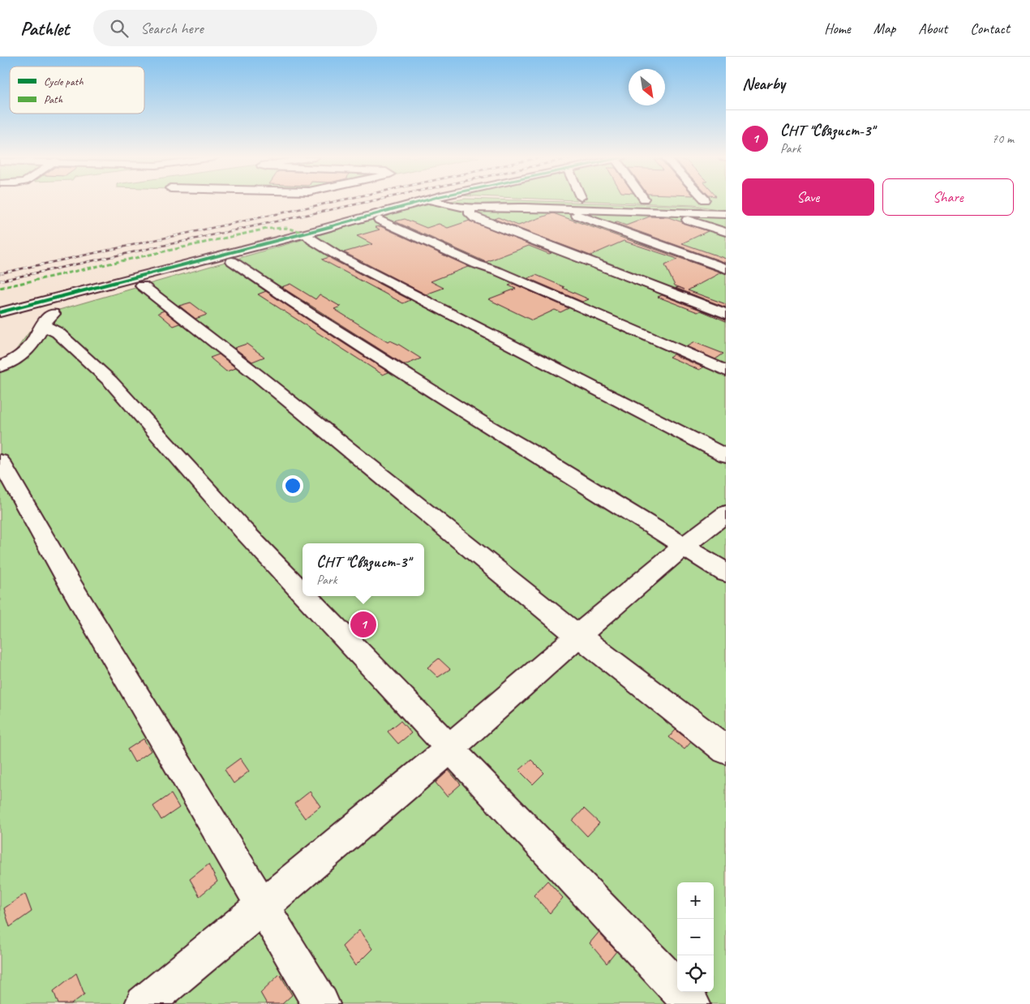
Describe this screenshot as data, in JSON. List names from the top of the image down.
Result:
{
  "legend": ["Cycle path", "Path"],
  "north": "bottom right",
  "page": {
    "header": "Pathlet",
    "search": "Search here",
    "nav": [
      "Home",
      "Map",
      "About",
      "Contact"
    ],
    "heading": "Nearby",
    "list": [
      {
        "mark": "1",
        "name": "СНТ \"Связист-3\"",
        "note": "Park",
        "value": "70 m"
      }
    ],
    "buttons": ["Save", "Share"],
    "popup": ["СНТ \"Связист-3\"", "Park"],
    "pins": "1",
    "map_buttons": ["+", "−"]
  }
}
